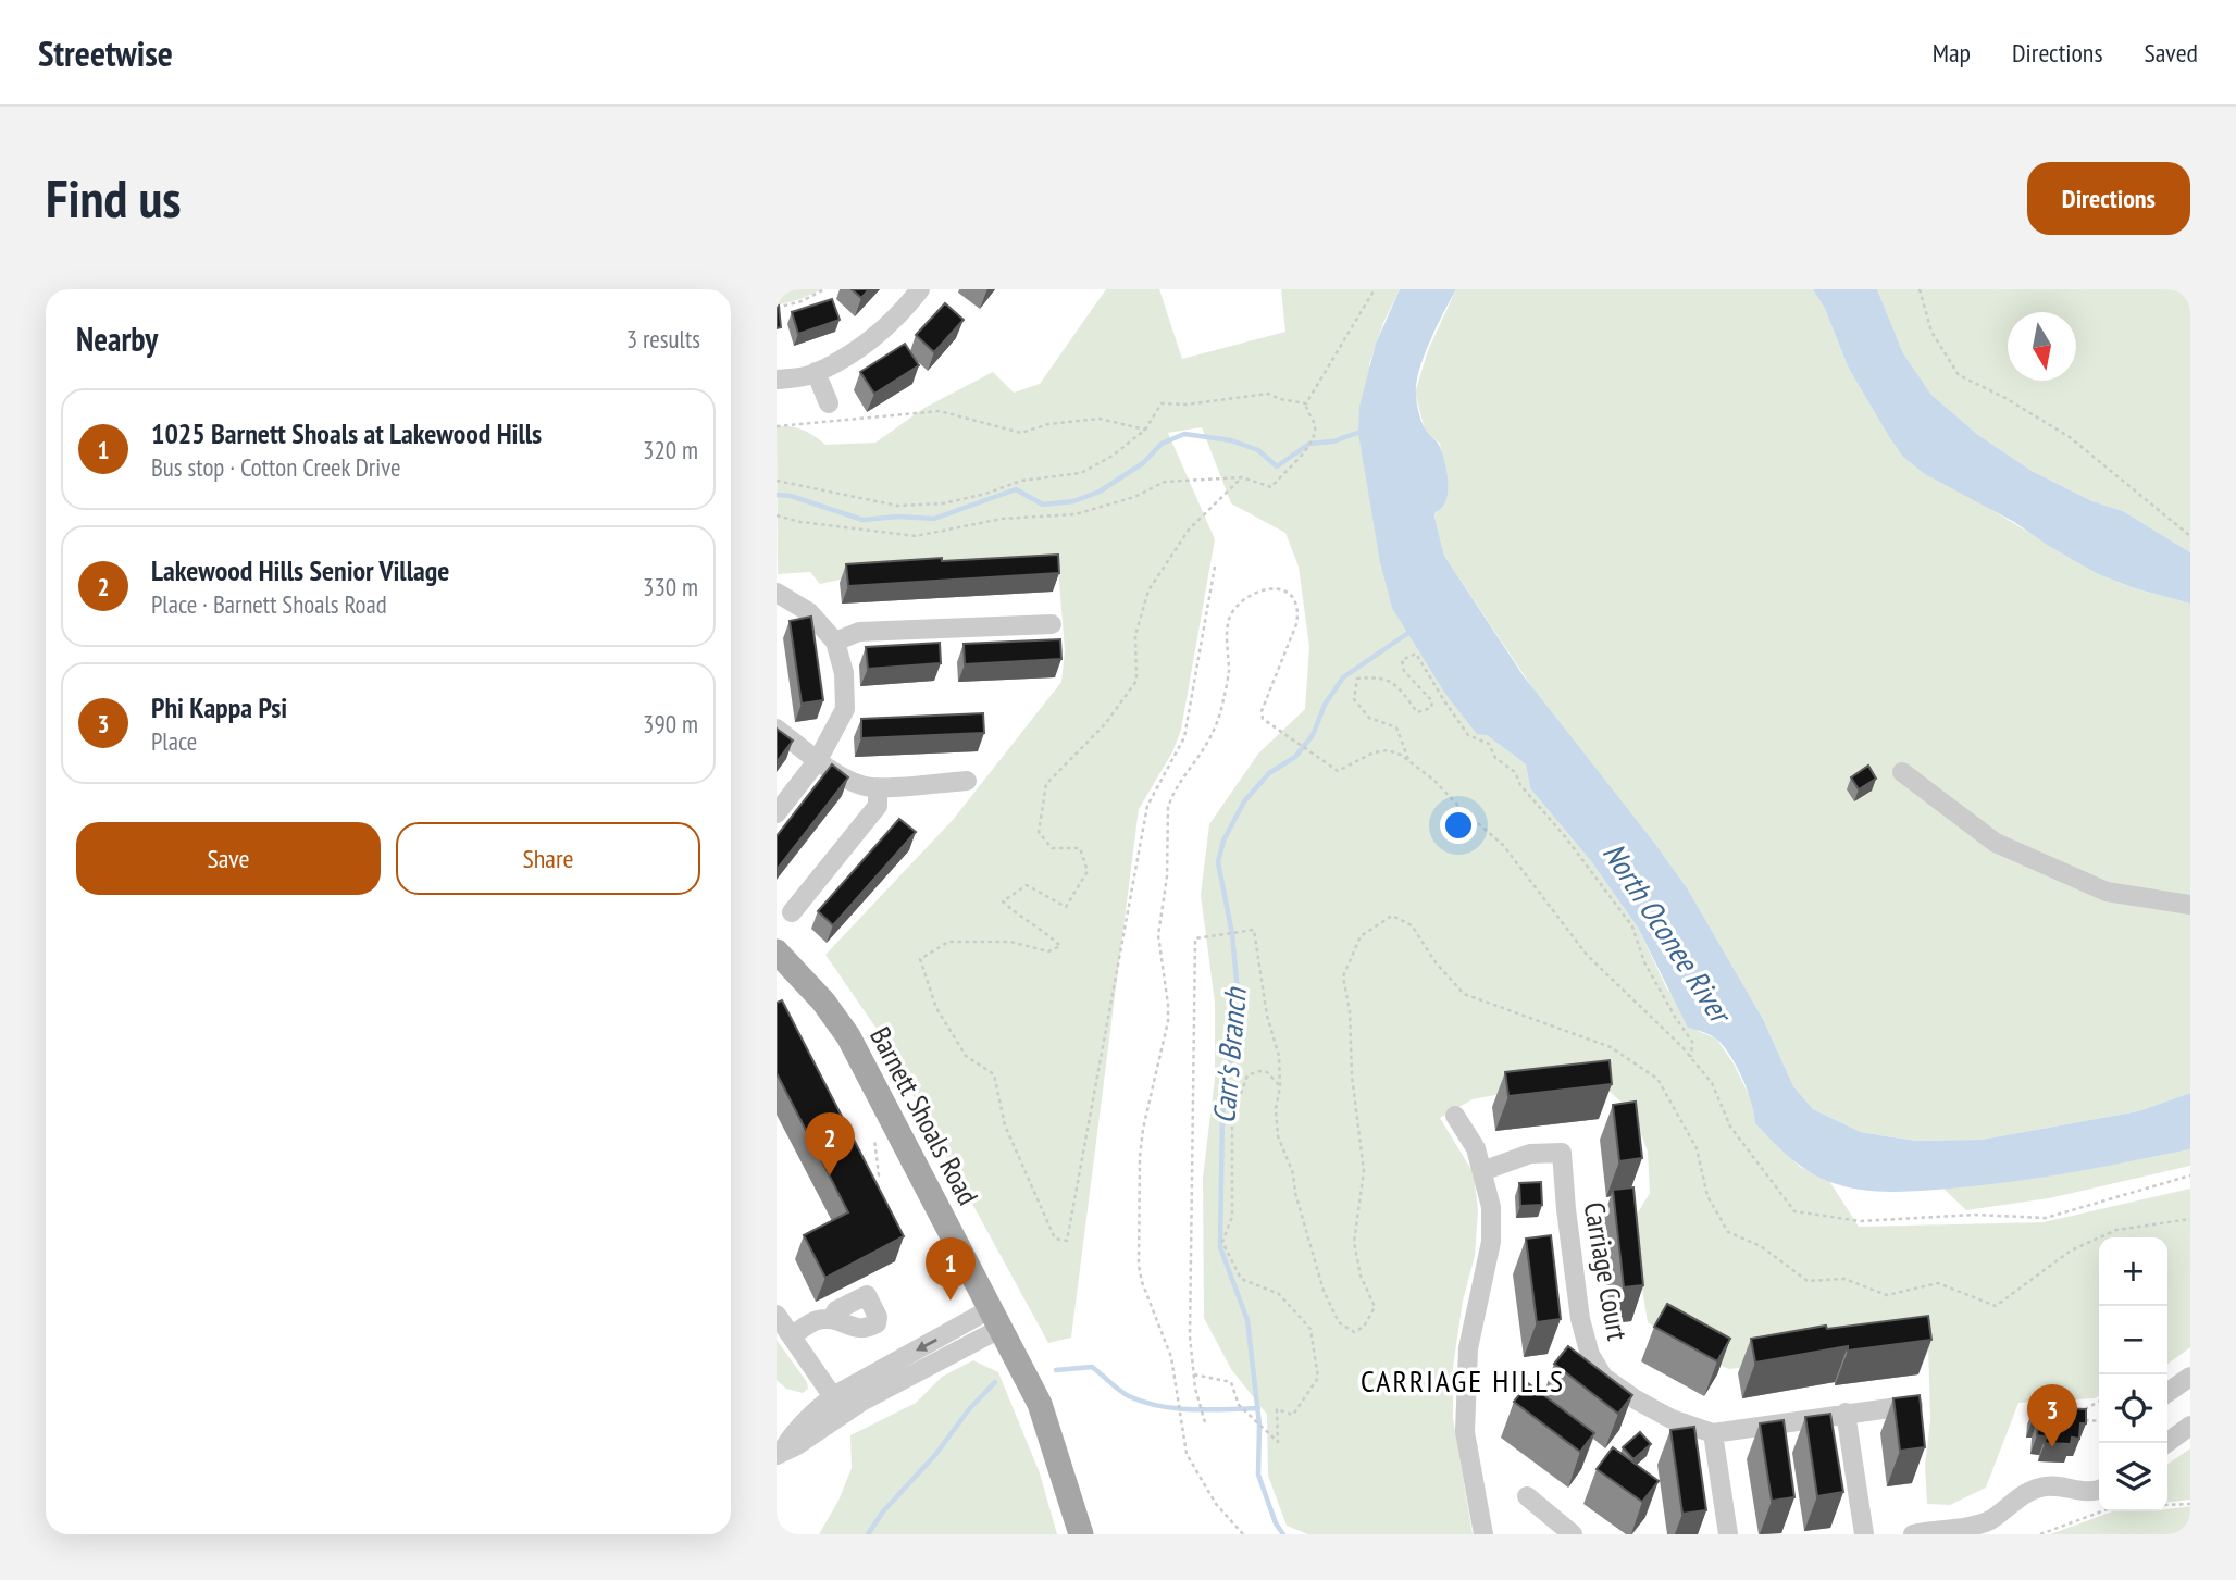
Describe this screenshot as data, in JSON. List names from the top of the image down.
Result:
{
  "streets": {
    "main road": ["Barnett Shoals Road"],
    "street": ["Carriage Court"]
  },
  "districts": ["CARRIAGE HILLS"],
  "water": ["North Oconee River", "Carr's Branch"],
  "north": "bottom",
  "page": {
    "header": "Streetwise",
    "nav": ["Map", "Directions", "Saved"],
    "buttons": [
      "Directions",
      ["Save", "Share"]
    ],
    "title": "Find us",
    "heading": ["Nearby", "3 results"],
    "list": [
      {
        "mark": "1",
        "name": "1025 Barnett Shoals at Lakewood Hills",
        "note": "Bus stop · Cotton Creek Drive",
        "value": "320 m"
      },
      {
        "mark": "2",
        "name": "Lakewood Hills Senior Village",
        "note": "Place · Barnett Shoals Road",
        "value": "330 m"
      },
      {
        "mark": "3",
        "name": "Phi Kappa Psi",
        "note": "Place",
        "value": "390 m"
      }
    ],
    "pins": ["2", "1", "3"],
    "map_buttons": ["+", "−"]
  }
}
